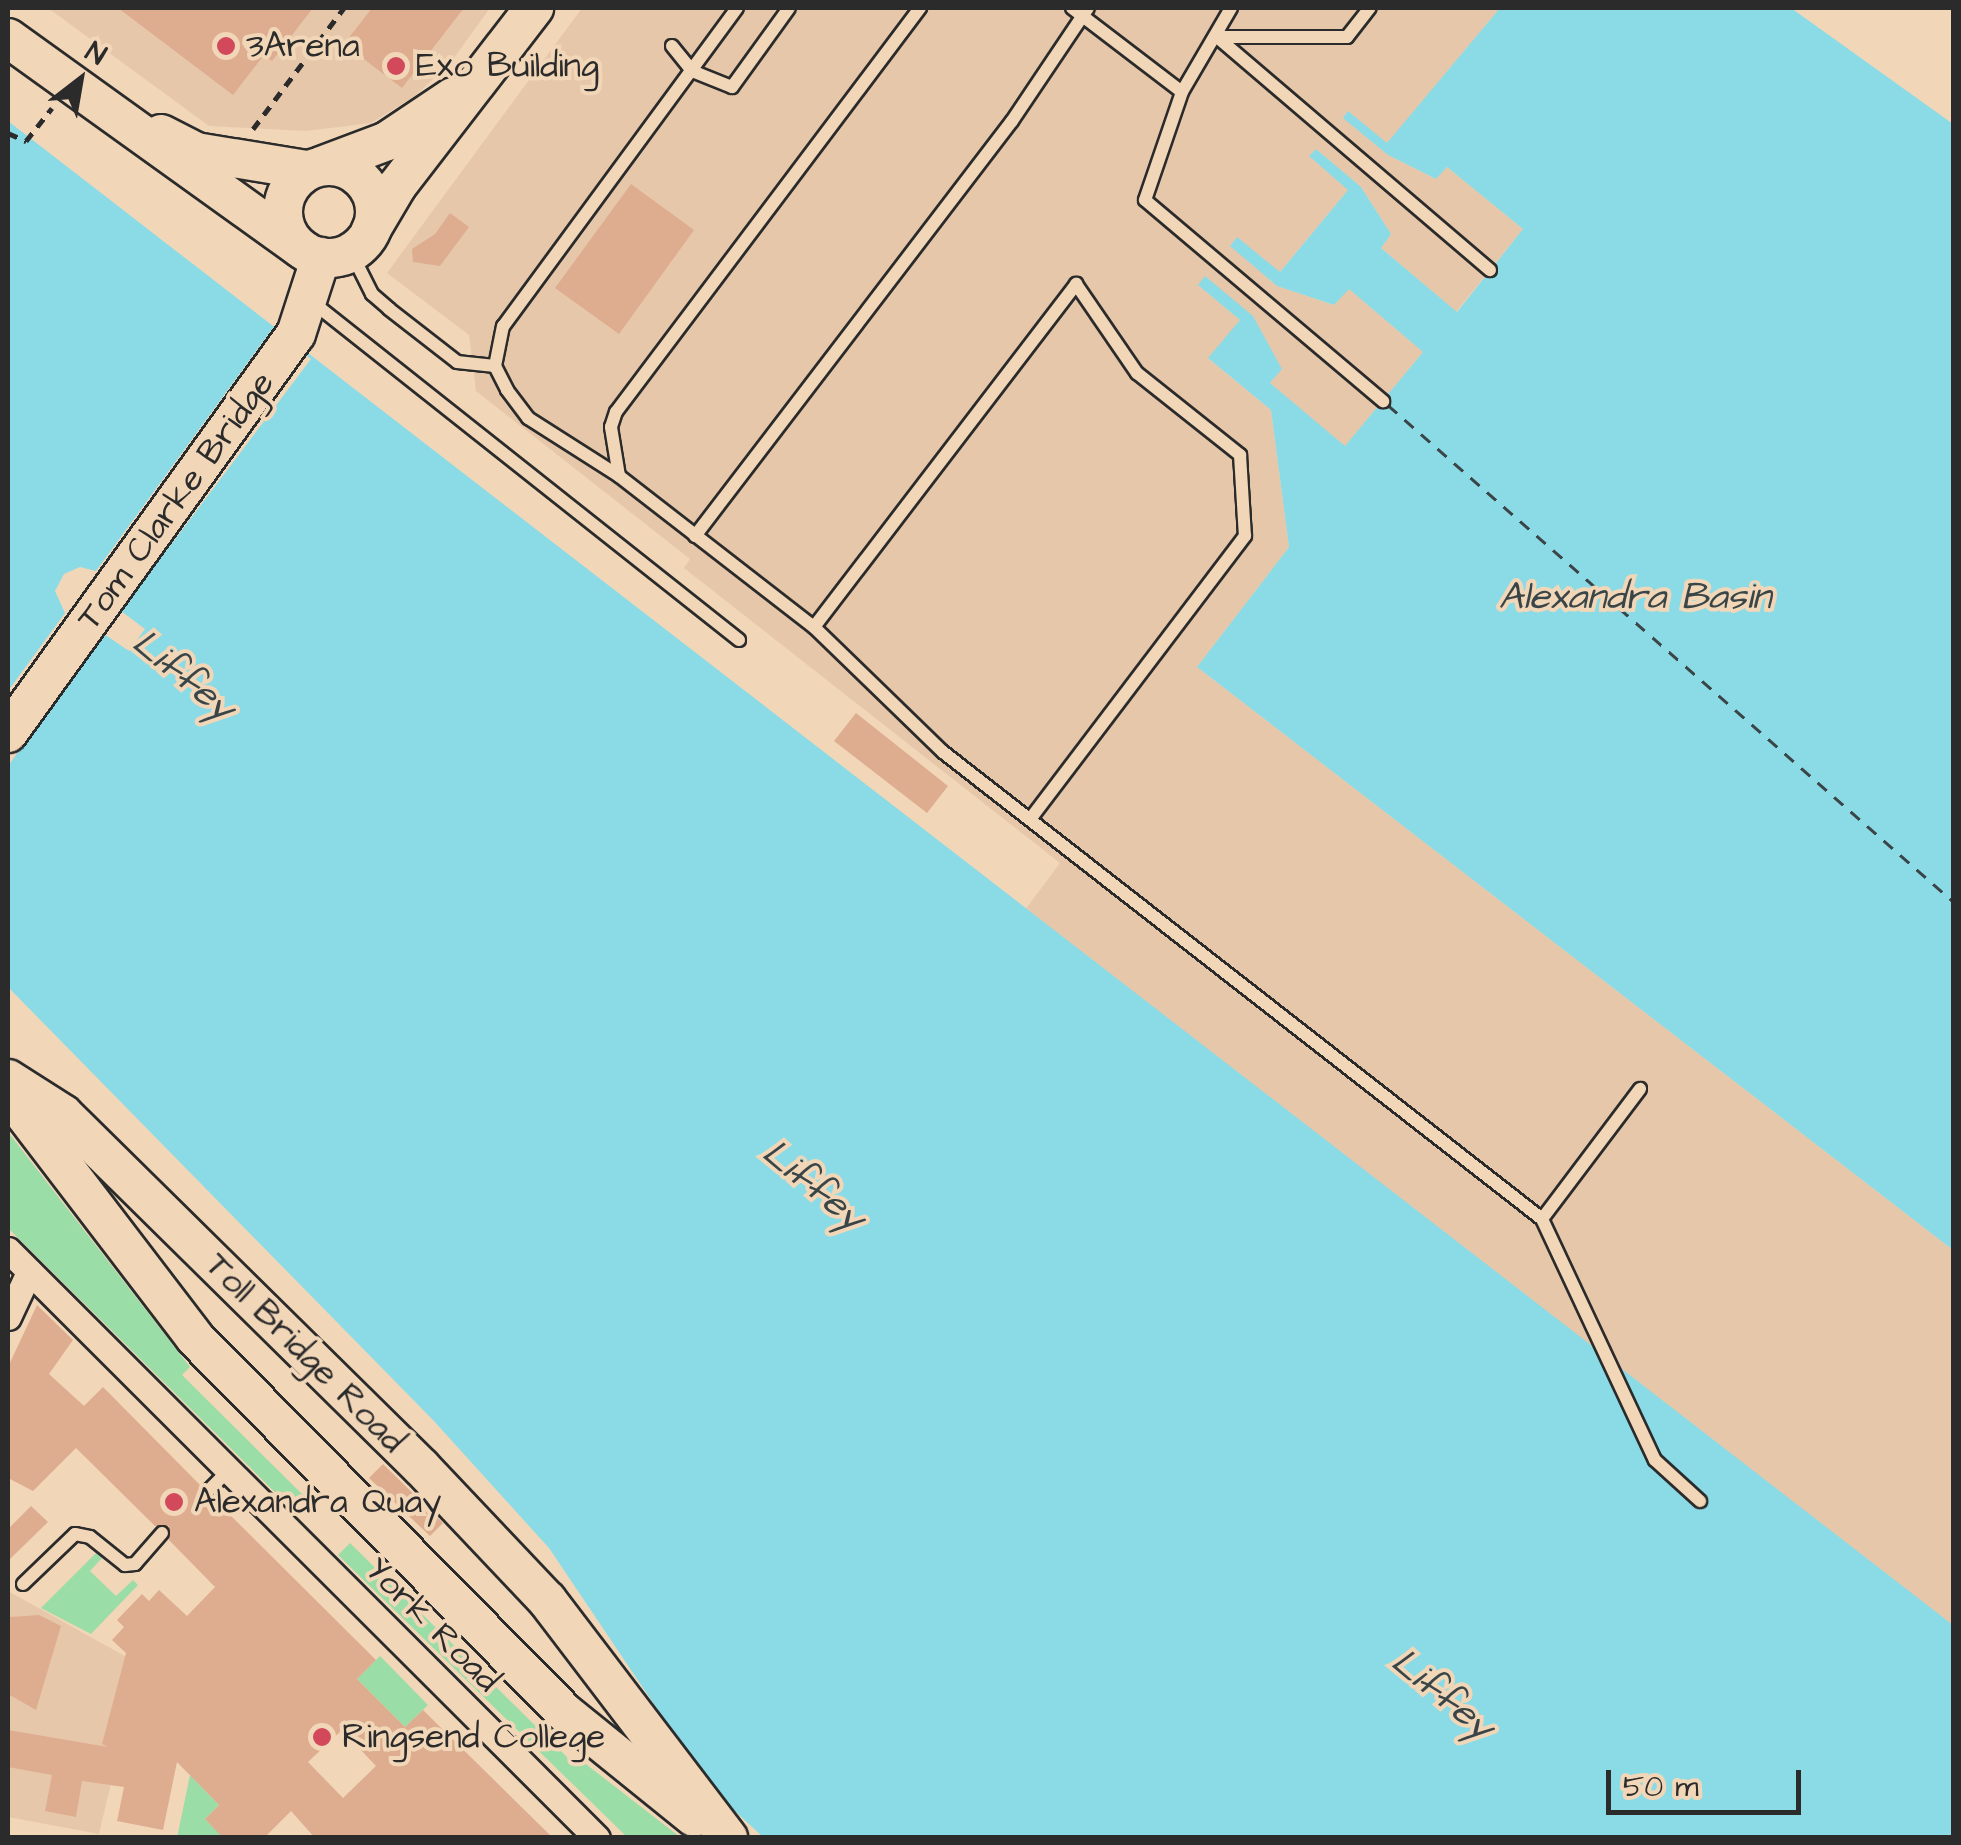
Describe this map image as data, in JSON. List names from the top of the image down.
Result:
{
  "streets": {
    "main road": ["Tom Clarke Bridge", "Toll Bridge Road"],
    "street": ["York Road"]
  },
  "water": ["Alexandra Basin", "Liffey"],
  "places": [
    "3Arena",
    "Exo Building",
    "Alexandra Quay",
    "Ringsend College"
  ],
  "scale_bar": "50 m",
  "north": "top right"
}
